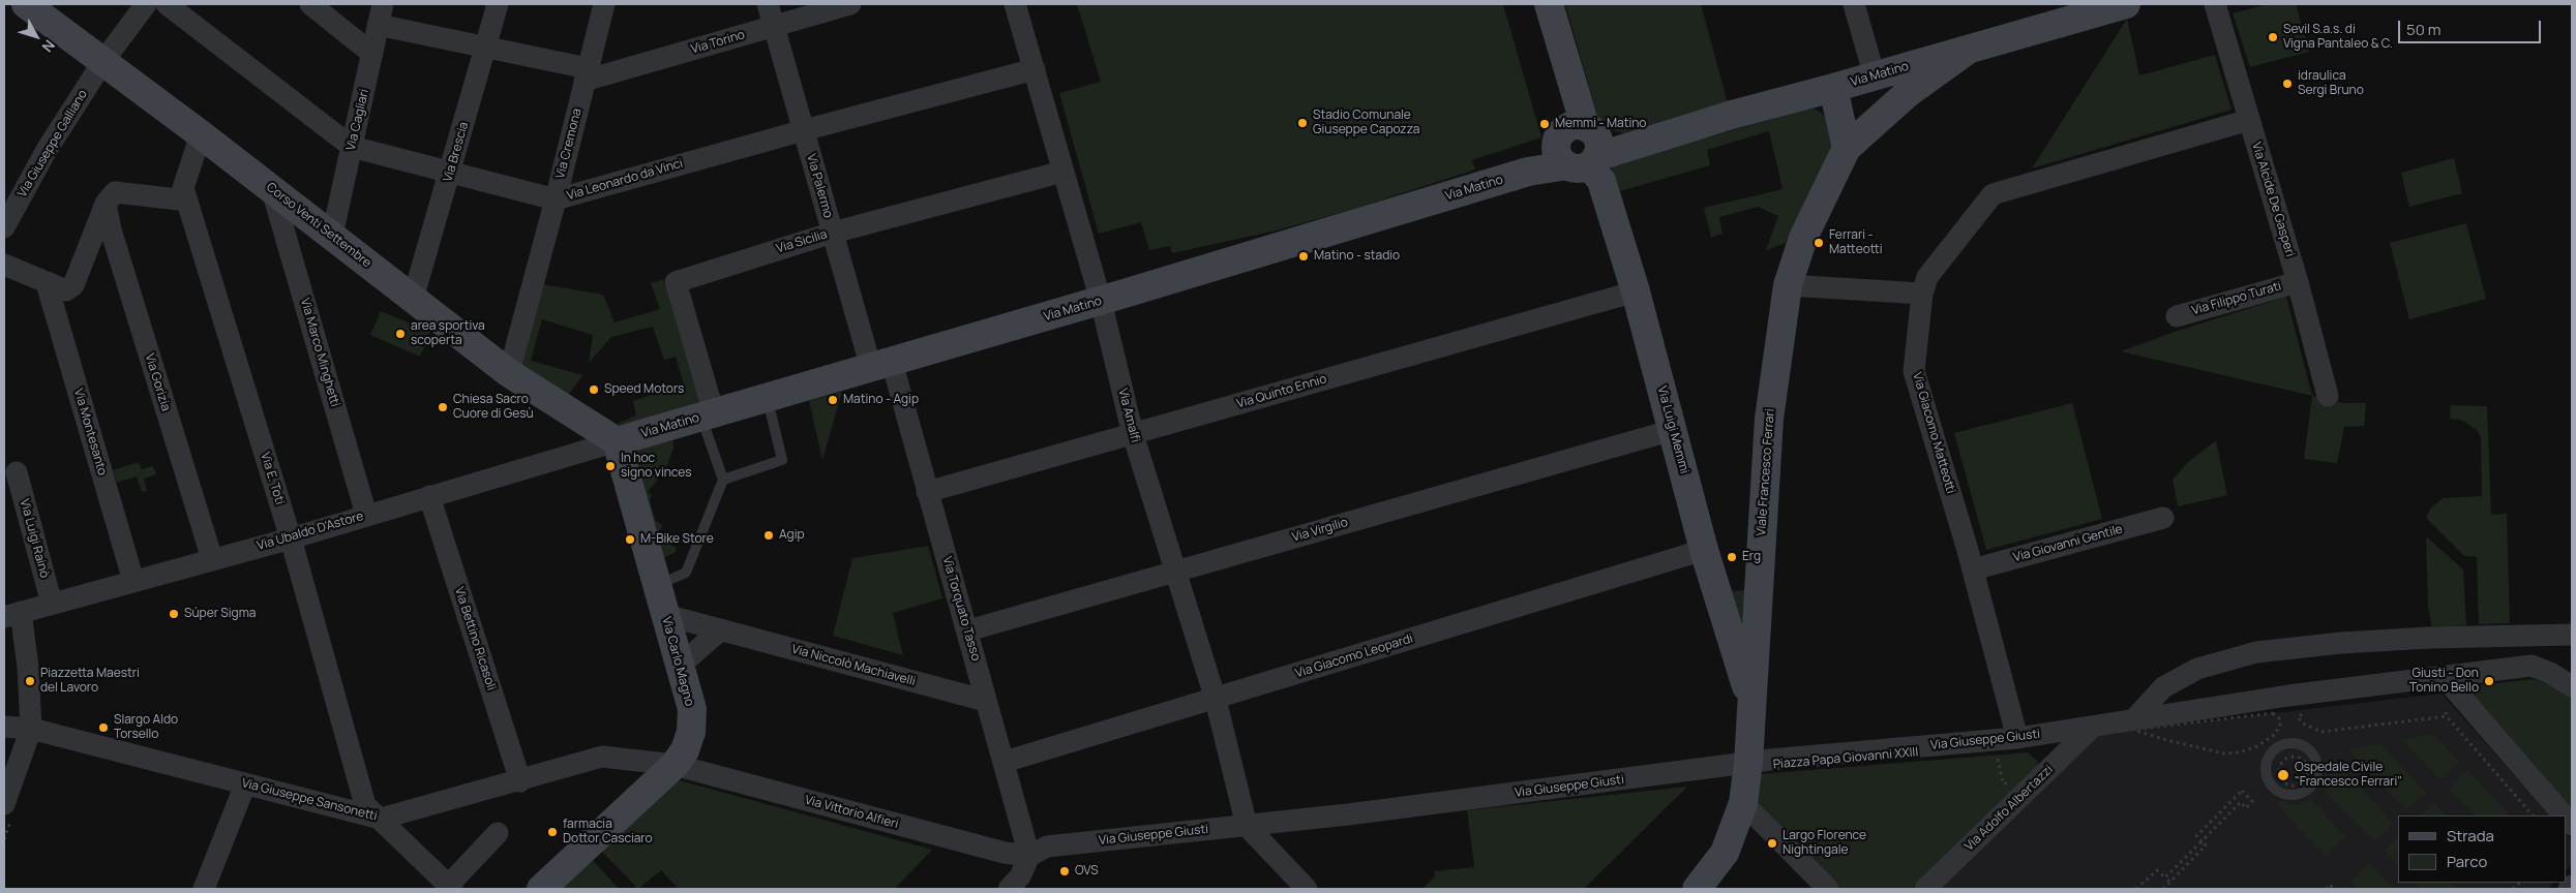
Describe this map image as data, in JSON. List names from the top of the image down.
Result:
{
  "streets": {
    "street": [
      "Via Torino",
      "Via Matino",
      "Via Cagliari",
      "Via Giuseppe Galliano",
      "Via Cremona",
      "Via Brescia",
      "Via Leonardo da Vinci",
      "Via Palermo",
      "Via Alcide De Gasperi",
      "Corso Venti Settembre",
      "Via Sicilia",
      "Via Filippo Turati",
      "Via Marco Minghetti",
      "Via Gorizia",
      "Via Quinto Ennio",
      "Via Amalfi",
      "Via Luigi Memmi",
      "Via Montesanto",
      "Via Giacomo Matteotti",
      "Viale Francesco Ferrari",
      "Via E. Toti",
      "Via Virgilio",
      "Via Ubaldo D'Astore",
      "Via Luigi Rainò",
      "Via Giovanni Gentile",
      "Via Torquato Tasso",
      "Via Bettino Ricasoli",
      "Via Giacomo Leopardi",
      "Via Carlo Magno",
      "Via Niccolò Machiavelli",
      "Via Giuseppe Giusti",
      "Via Giuseppe Sansonetti",
      "Via Adolfo Albertazzi",
      "Via Vittorio Alfieri"
    ]
  },
  "crossings": [
    ["Via Torino", "Via Cagliari"],
    ["Via Torino", "Via Cremona"],
    ["Via Torino", "Via Brescia"],
    ["Via Torino", "Via Palermo"],
    ["Via Matino", "Via Palermo"],
    ["Via Matino", "Corso Venti Settembre"],
    ["Via Matino", "Via Sicilia"],
    ["Via Matino", "Via Amalfi"],
    ["Via Matino", "Via Luigi Memmi"],
    ["Via Matino", "Viale Francesco Ferrari"],
    ["Via Matino", "Via Ubaldo D'Astore"],
    ["Via Matino", "Via Torquato Tasso"],
    ["Via Matino", "Via Carlo Magno"],
    ["Via Cagliari", "Via Leonardo da Vinci"],
    ["Via Cagliari", "Corso Venti Settembre"],
    ["Via Giuseppe Galliano", "Corso Venti Settembre"],
    ["Via Cremona", "Via Leonardo da Vinci"],
    ["Via Cremona", "Corso Venti Settembre"],
    ["Via Brescia", "Via Leonardo da Vinci"],
    ["Via Brescia", "Corso Venti Settembre"],
    ["Via Leonardo da Vinci", "Via Palermo"],
    ["Via Leonardo da Vinci", "Via Amalfi"],
    ["Via Palermo", "Via Sicilia"],
    ["Via Palermo", "Via Torquato Tasso"],
    ["Via Alcide De Gasperi", "Via Filippo Turati"],
    ["Via Alcide De Gasperi", "Via Giacomo Matteotti"],
    ["Corso Venti Settembre", "Via Marco Minghetti"],
    ["Corso Venti Settembre", "Via E. Toti"],
    ["Corso Venti Settembre", "Via Ubaldo D'Astore"],
    ["Corso Venti Settembre", "Via Carlo Magno"],
    ["Via Sicilia", "Via Amalfi"],
    ["Via Marco Minghetti", "Via Ubaldo D'Astore"],
    ["Via Gorizia", "Via Ubaldo D'Astore"],
    ["Via Quinto Ennio", "Via Amalfi"],
    ["Via Quinto Ennio", "Via Luigi Memmi"],
    ["Via Quinto Ennio", "Via Torquato Tasso"],
    ["Via Amalfi", "Via Virgilio"],
    ["Via Amalfi", "Via Giacomo Leopardi"],
    ["Via Amalfi", "Via Giuseppe Giusti"],
    ["Via Luigi Memmi", "Viale Francesco Ferrari"],
    ["Via Luigi Memmi", "Via Virgilio"],
    ["Via Luigi Memmi", "Via Giacomo Leopardi"],
    ["Via Montesanto", "Via Ubaldo D'Astore"],
    ["Via Giacomo Matteotti", "Via Giovanni Gentile"],
    ["Via Giacomo Matteotti", "Via Giuseppe Giusti"],
    ["Viale Francesco Ferrari", "Via Giuseppe Giusti"],
    ["Via E. Toti", "Via Ubaldo D'Astore"],
    ["Via E. Toti", "Via Giuseppe Sansonetti"],
    ["Via Virgilio", "Via Torquato Tasso"],
    ["Via Ubaldo D'Astore", "Via Luigi Rainò"],
    ["Via Ubaldo D'Astore", "Via Bettino Ricasoli"],
    ["Via Ubaldo D'Astore", "Via Carlo Magno"],
    ["Via Torquato Tasso", "Via Giacomo Leopardi"],
    ["Via Torquato Tasso", "Via Niccolò Machiavelli"],
    ["Via Torquato Tasso", "Via Giuseppe Giusti"],
    ["Via Torquato Tasso", "Via Vittorio Alfieri"],
    ["Via Bettino Ricasoli", "Via Giuseppe Sansonetti"],
    ["Via Carlo Magno", "Via Niccolò Machiavelli"],
    ["Via Carlo Magno", "Via Giuseppe Sansonetti"],
    ["Via Carlo Magno", "Via Vittorio Alfieri"],
    ["Via Giuseppe Giusti", "Via Adolfo Albertazzi"],
    ["Via Giuseppe Giusti", "Via Vittorio Alfieri"],
    ["Via Giuseppe Sansonetti", "Via Vittorio Alfieri"]
  ],
  "places": [
    "Sevil S.a.s. di Vigna Pantaleo & C.",
    "idraulica Sergi Bruno",
    "Stadio Comunale Giuseppe Capozza",
    "Memmi - Matino",
    "Ferrari - Matteotti",
    "Matino - stadio",
    "area sportiva scoperta",
    "Speed Motors",
    "Matino - Agip",
    "Chiesa Sacro Cuore di Gesù",
    "In hoc signo vinces",
    "Agip",
    "M-Bike Store",
    "Erg",
    "Súper Sigma",
    "Piazzetta Maestri del Lavoro",
    "Giusti - Don Tonino Bello",
    "Slargo Aldo Torsello",
    "Ospedale Civile \"Francesco Ferrari\"",
    "farmacia Dottor Casciaro",
    "Largo Florence Nightingale",
    "OVS"
  ],
  "legend": ["Strada", "Parco"],
  "scale_bar": "50 m",
  "north": "bottom right"
}
